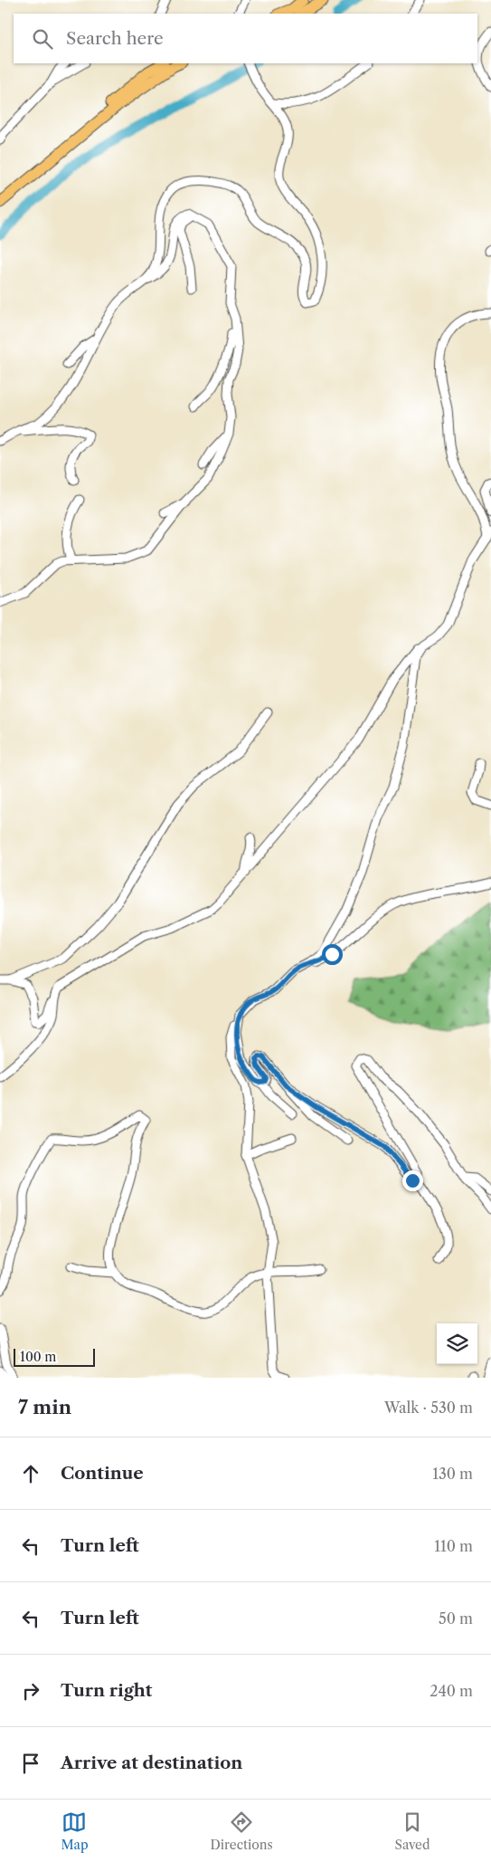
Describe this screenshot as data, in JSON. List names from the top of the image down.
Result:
{
  "scale_bar": "100 m",
  "page": {
    "search": "Search here",
    "scale": "100 m",
    "heading": ["7 min", "Walk · 530 m"],
    "list": [
      ["Continue", "130 m"],
      ["Turn left", "110 m"],
      ["Turn left", "50 m"],
      ["Turn right", "240 m"],
      "Arrive at destination"
    ],
    "nav": ["Map", "Directions", "Saved"]
  }
}
